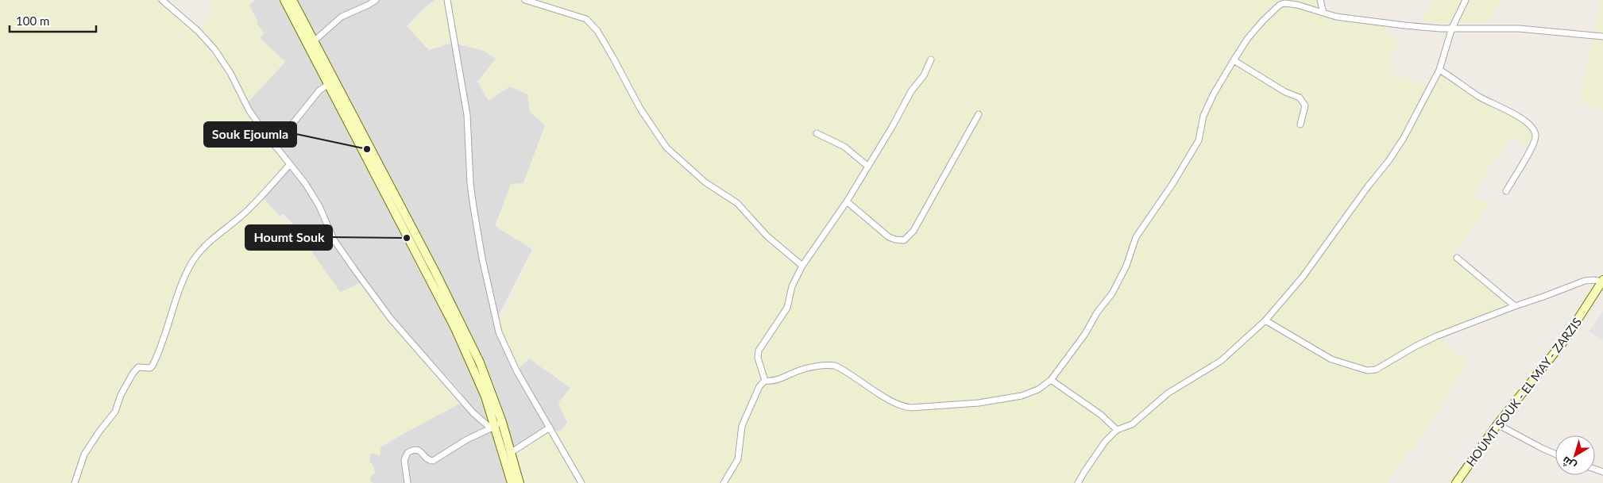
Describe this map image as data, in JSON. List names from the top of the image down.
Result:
{
  "streets": {
    "main road": ["HOUMT SOUK - EL MAY - ZARZIS"]
  },
  "places": ["Souk Ejoumla", "Houmt Souk"],
  "scale_bar": "100 m",
  "north": "bottom left"
}
